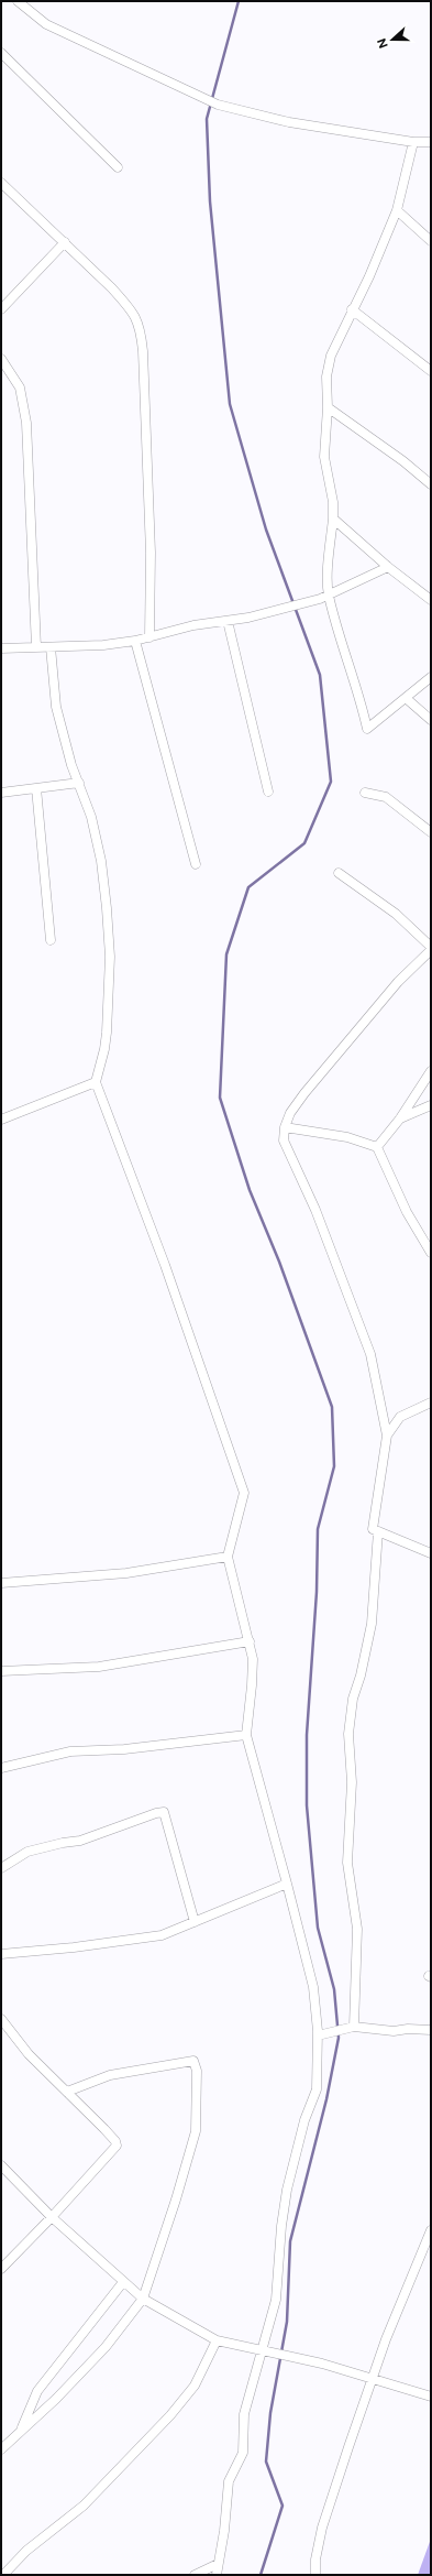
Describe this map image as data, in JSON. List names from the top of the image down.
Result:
{
  "north": "left"
}
